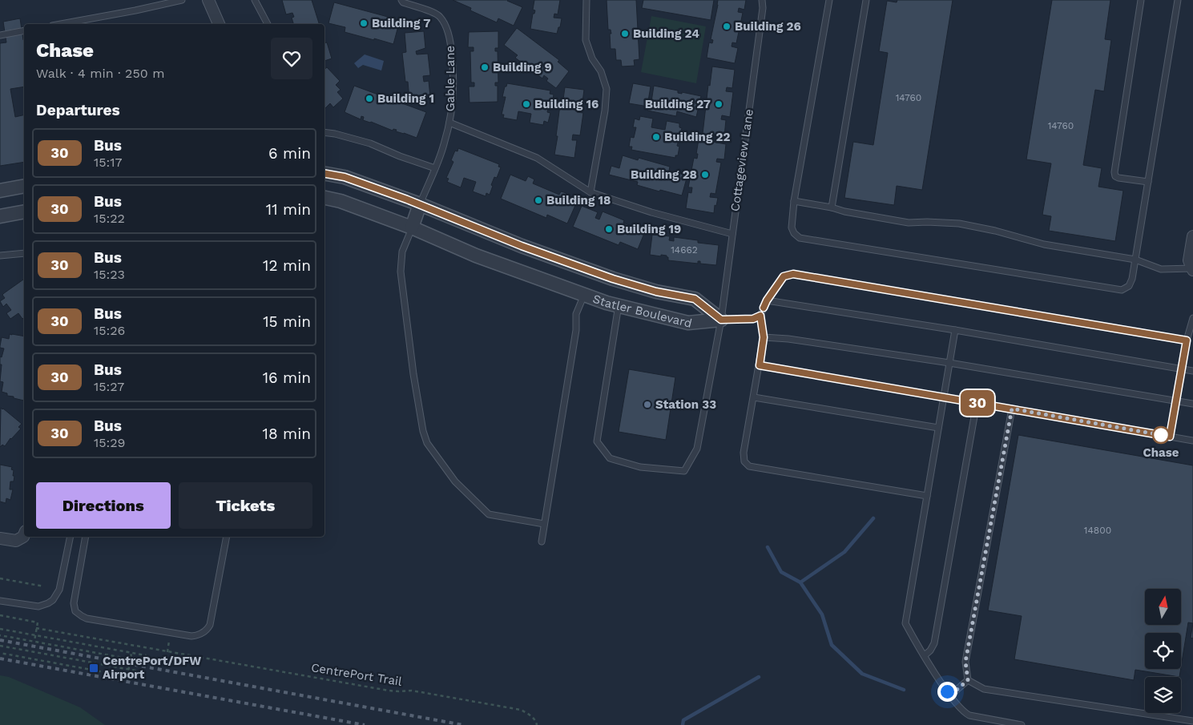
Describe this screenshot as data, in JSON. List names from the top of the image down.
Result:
{
  "streets": {
    "street": ["Statler Boulevard"],
    "lane": ["Gable Lane", "Cottageview Lane"],
    "path": ["CentrePort Trail"]
  },
  "crossings": [
    ["Gable Lane", "Statler Boulevard"],
    ["Cottageview Lane", "Statler Boulevard"]
  ],
  "places": {
    "other": [
      "Building 7",
      "Building 26",
      "Building 24",
      "Building 9",
      "Building 1",
      "Building 16",
      "Building 27",
      "Building 22",
      "Building 28",
      "Building 18",
      "Building 19",
      "Station 33",
      "Chase"
    ],
    "transit": ["CentrePort/DFW Airport"]
  },
  "lines": ["bus line 30"],
  "house_numbers": [
    "14760",
    "14760",
    "14662",
    "14800"
  ],
  "north": "top",
  "page": {
    "on_map": "30",
    "heading": [
      ["Chase", "Walk · 4 min · 250 m"],
      "Departures"
    ],
    "list": [
      {
        "mark": "30",
        "name": "Bus",
        "note": "15:17",
        "value": "6 min"
      },
      {
        "mark": "30",
        "name": "Bus",
        "note": "15:22",
        "value": "11 min"
      },
      {
        "mark": "30",
        "name": "Bus",
        "note": "15:23",
        "value": "12 min"
      },
      {
        "mark": "30",
        "name": "Bus",
        "note": "15:26",
        "value": "15 min"
      },
      {
        "mark": "30",
        "name": "Bus",
        "note": "15:27",
        "value": "16 min"
      },
      {
        "mark": "30",
        "name": "Bus",
        "note": "15:29",
        "value": "18 min"
      }
    ],
    "buttons": ["Directions", "Tickets"]
  }
}
